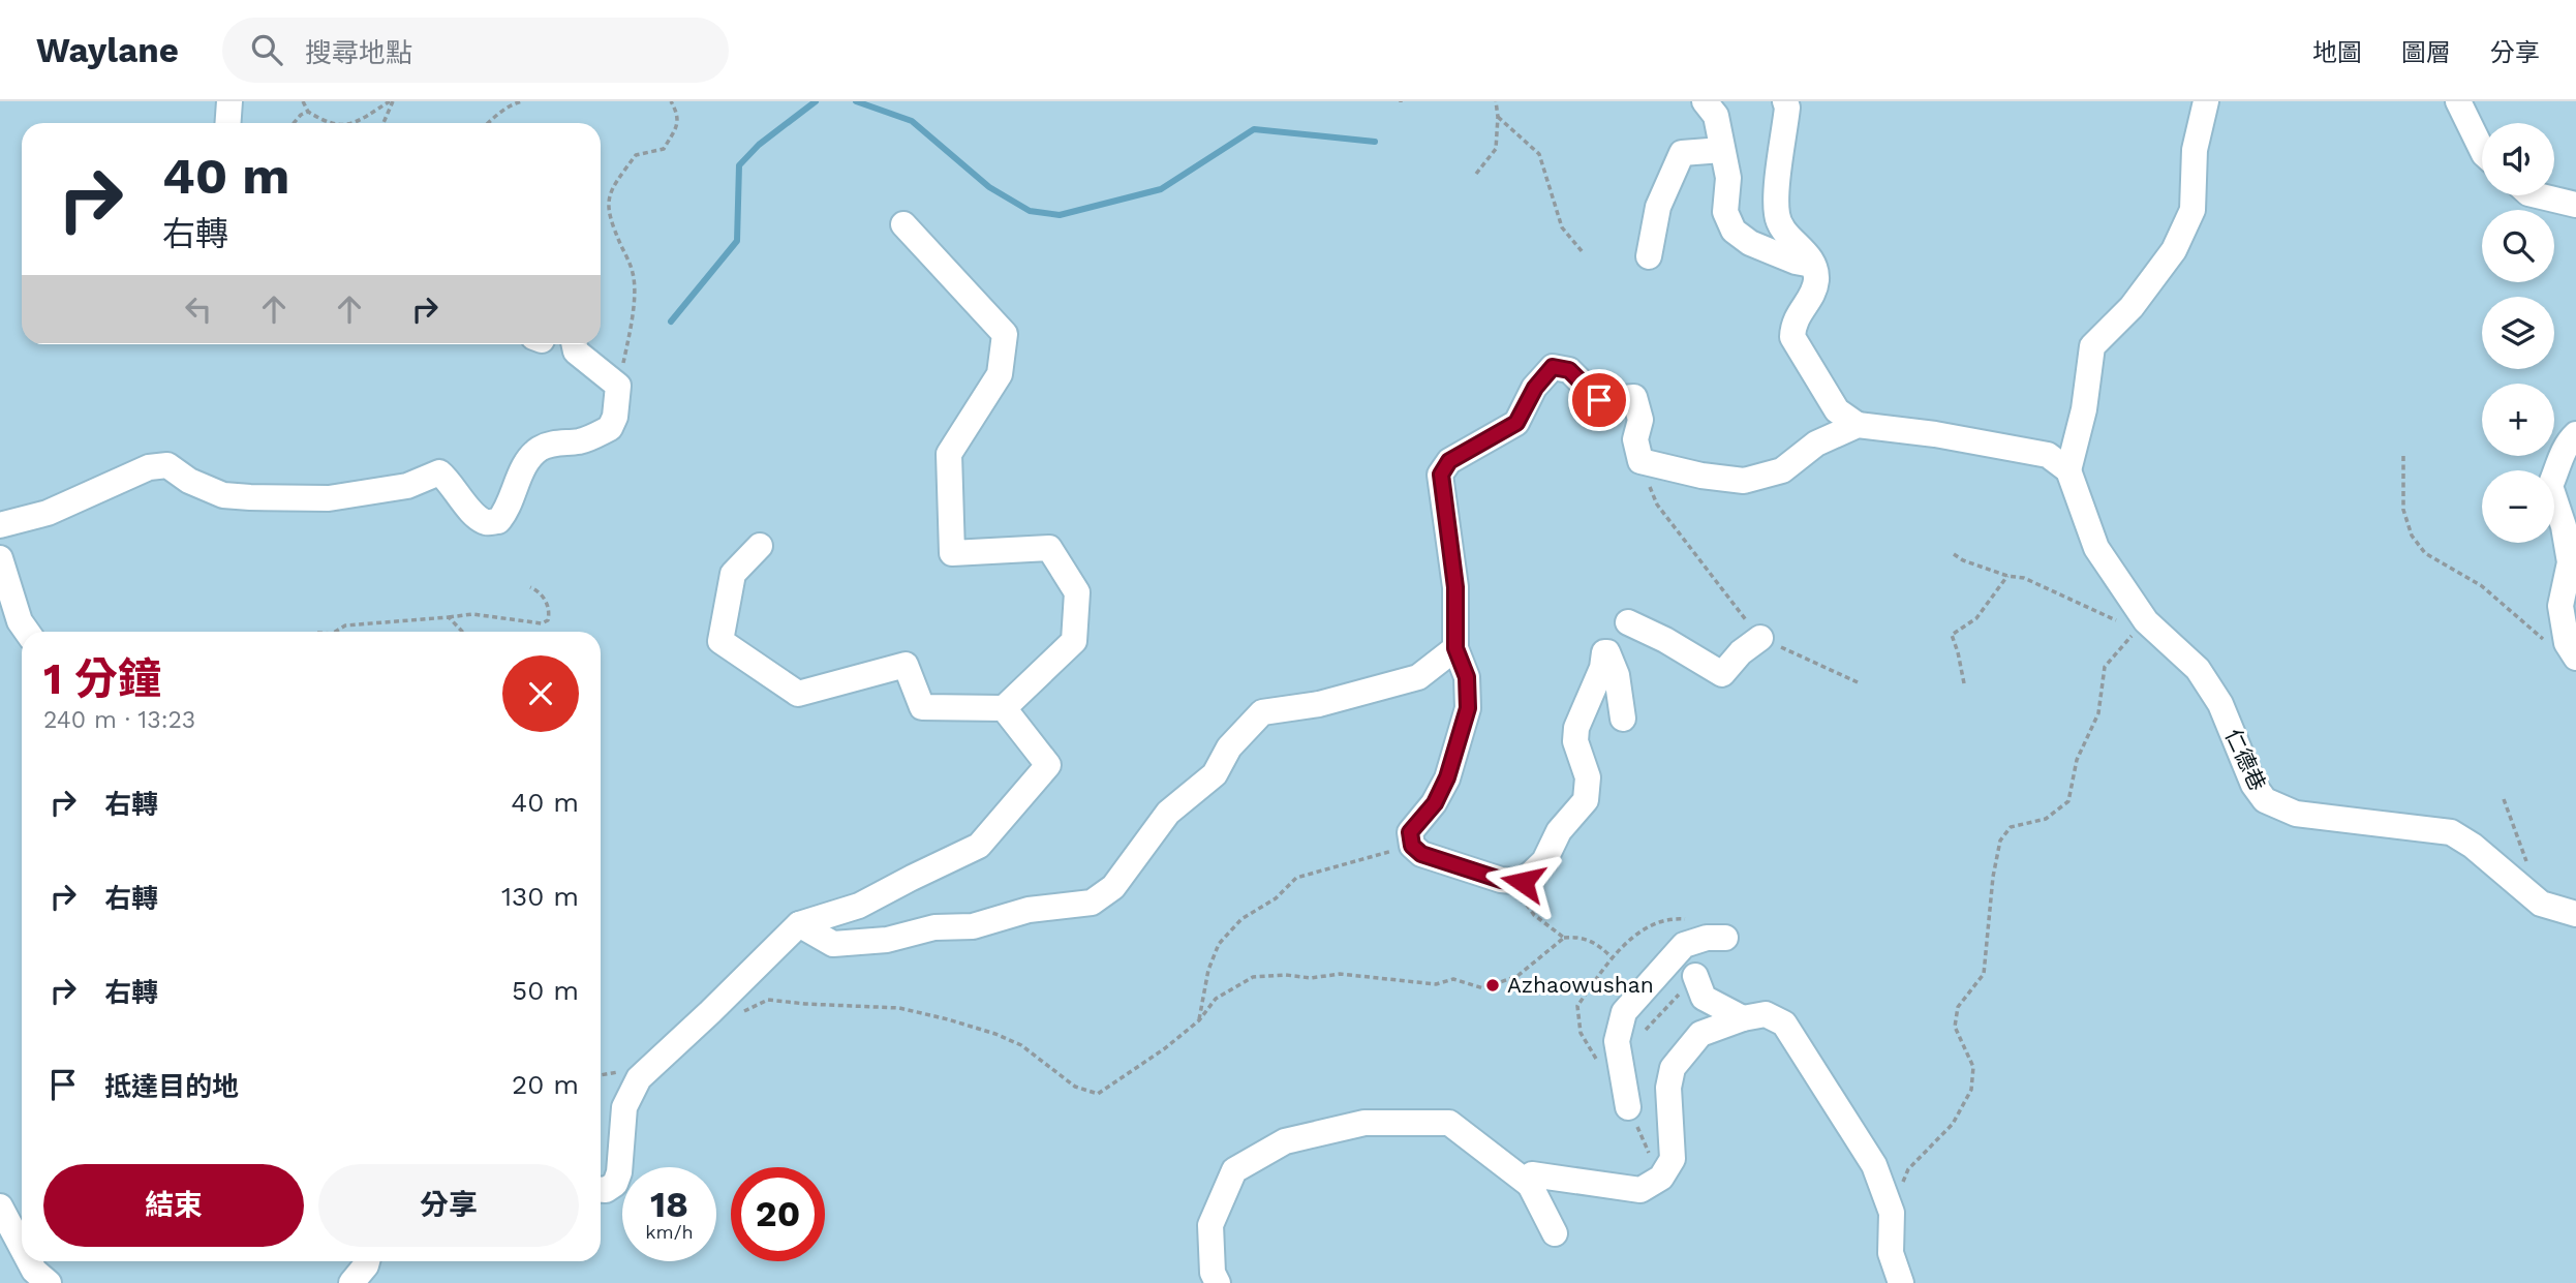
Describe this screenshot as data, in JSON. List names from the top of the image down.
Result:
{
  "streets": {
    "street": ["仁德巷"]
  },
  "places": ["Azhaowushan"],
  "page": {
    "header": "Waylane",
    "search": "搜尋地點",
    "nav": ["地圖", "圖層", "分享"],
    "map_buttons": ["+", "−"],
    "turn": ["40 m", "右轉"],
    "heading": ["1 分鐘", "240 m · 13:23"],
    "list": [
      {
        "name": "右轉",
        "value": "40 m"
      },
      {
        "name": "右轉",
        "value": "130 m"
      },
      {
        "name": "右轉",
        "value": "50 m"
      },
      {
        "name": "抵達目的地",
        "value": "20 m"
      }
    ],
    "buttons": ["結束", "分享"],
    "speed": "18 km/h",
    "limit": "20"
  }
}
